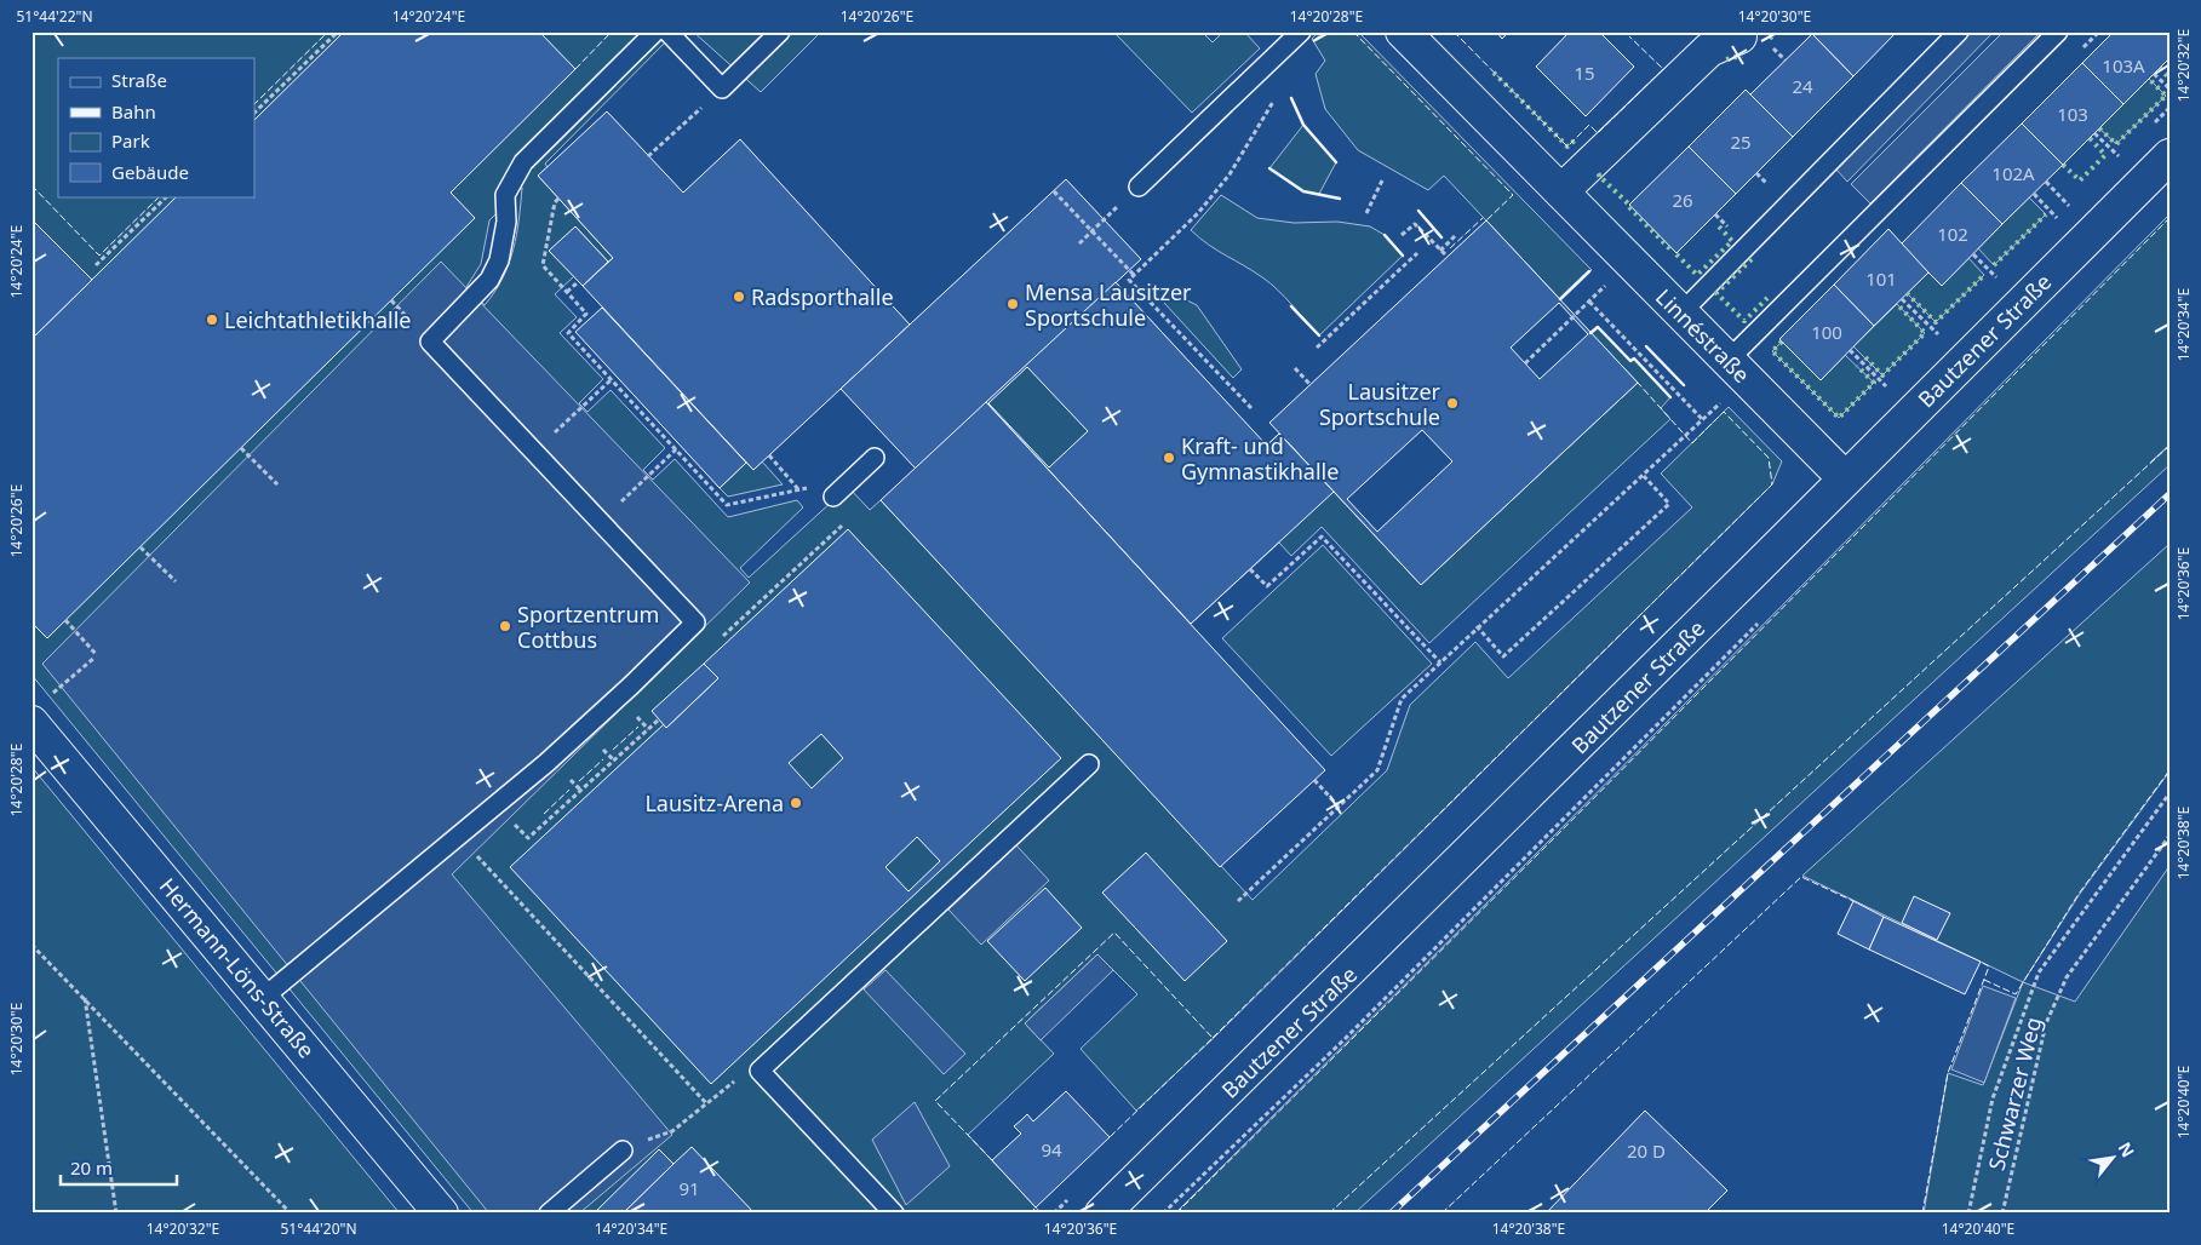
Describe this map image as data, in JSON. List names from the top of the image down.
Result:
{
  "streets": {
    "street": ["Linnéstraße", "Bautzener Straße", "Hermann-Löns-Straße"],
    "path": ["Schwarzer Weg"]
  },
  "crossings": [
    ["Linnéstraße", "Bautzener Straße"]
  ],
  "places": [
    "Radsporthalle",
    "Mensa Lausitzer Sportschule",
    "Leichtathletikhalle",
    "Lausitzer Sportschule",
    "Kraft- und Gymnastikhalle",
    "Sportzentrum Cottbus",
    "Lausitz-Arena"
  ],
  "house_numbers": [
    "103A",
    "15",
    "24",
    "103",
    "25",
    "102A",
    "26",
    "102",
    "101",
    "100",
    "94",
    "20 D",
    "91"
  ],
  "legend": [
    "Straße",
    "Bahn",
    "Park",
    "Gebäude"
  ],
  "scale_bar": "20 m",
  "north": "top right",
  "coordinates": [
    "51°44'22\"N",
    "14°20'24\"E",
    "14°20'26\"E",
    "14°20'28\"E",
    "14°20'30\"E",
    "14°20'32\"E",
    "14°20'34\"E",
    "14°20'36\"E",
    "14°20'38\"E",
    "14°20'40\"E",
    "51°44'20\"N"
  ]
}
